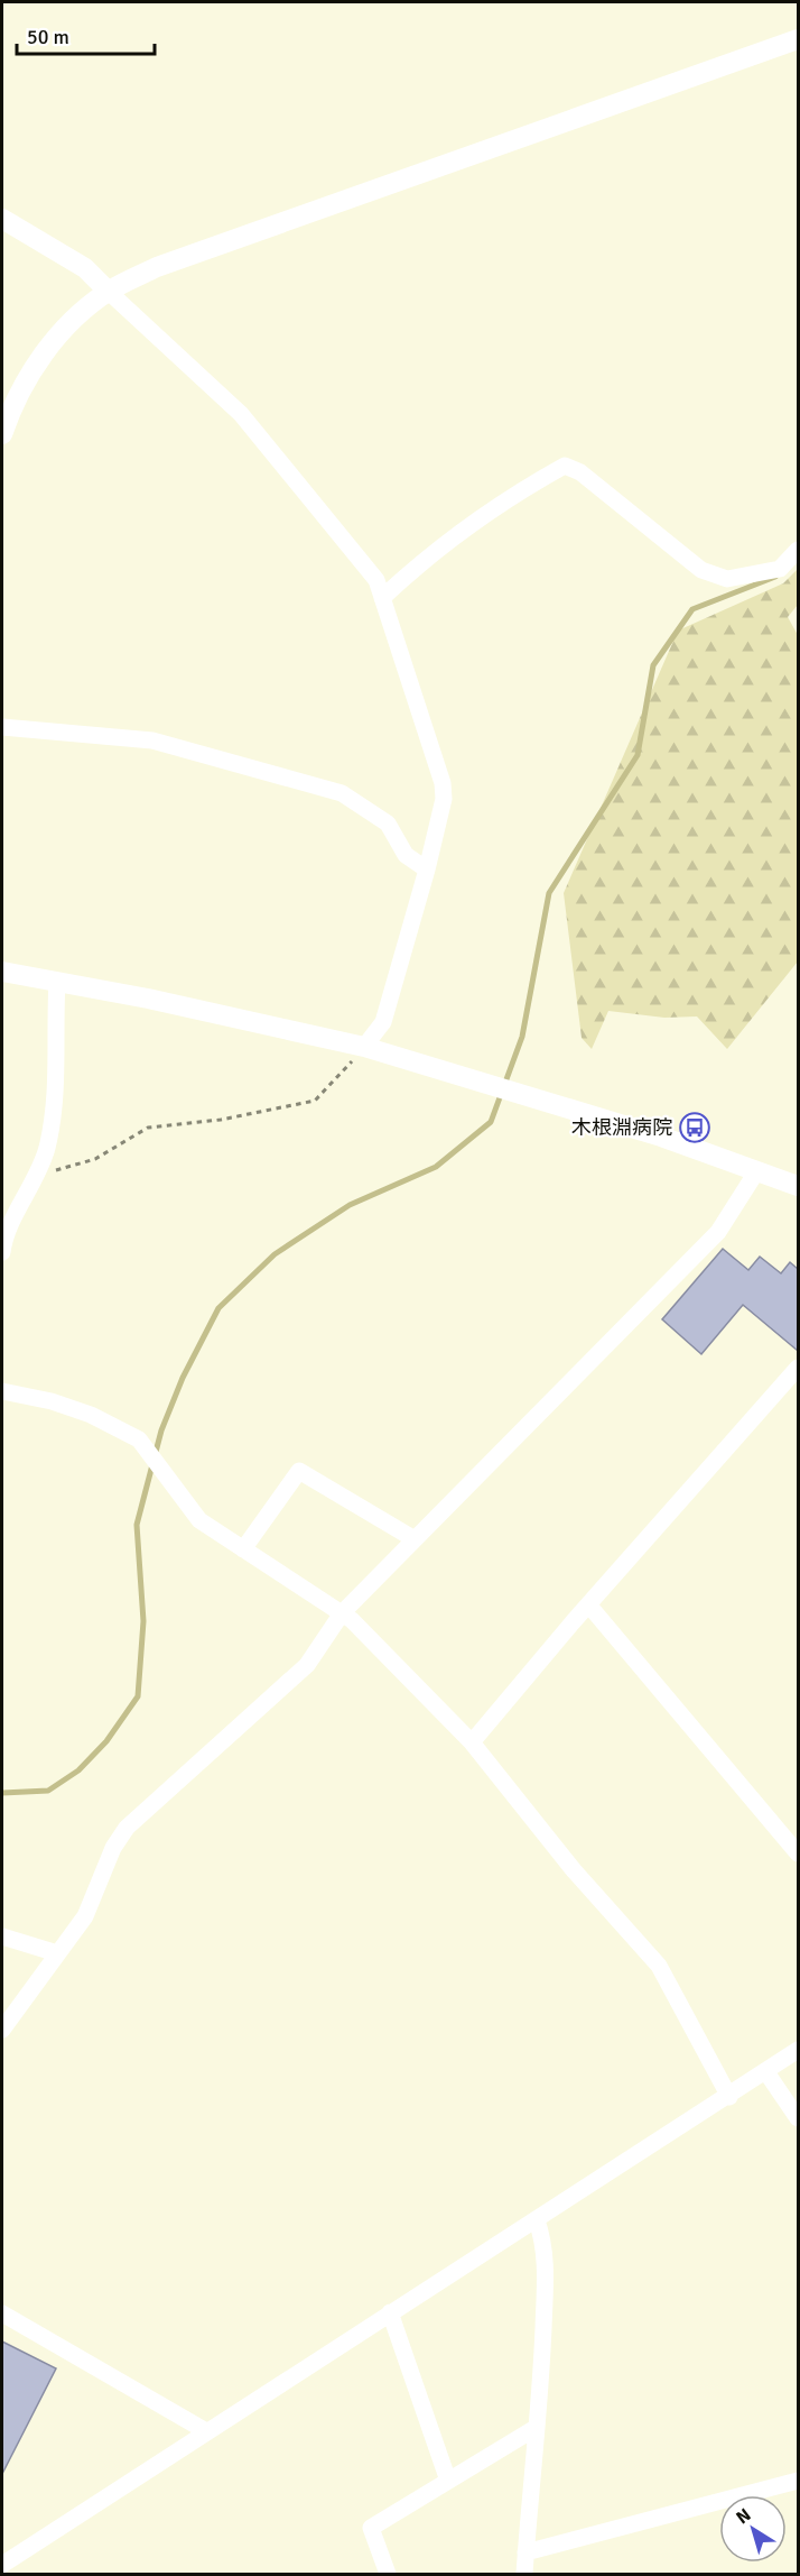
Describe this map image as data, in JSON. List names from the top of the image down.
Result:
{
  "places": {
    "bus stop": ["木根淵病院"]
  },
  "scale_bar": "50 m",
  "north": "top left"
}
